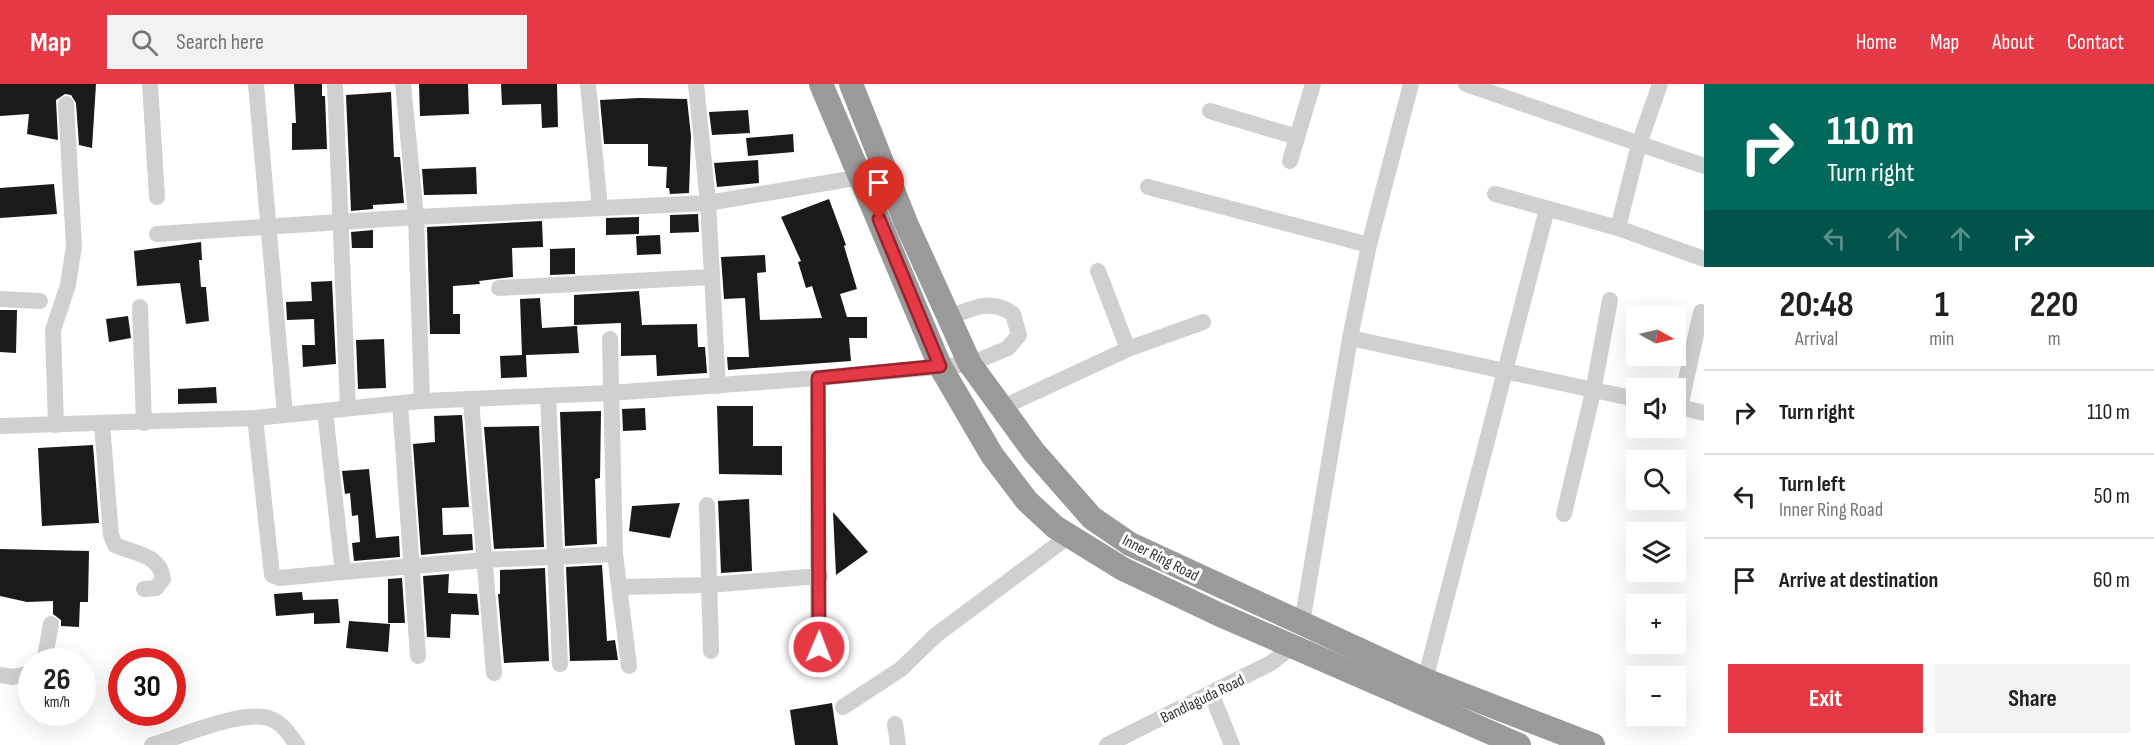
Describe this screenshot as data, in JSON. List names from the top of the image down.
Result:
{
  "streets": {
    "highway": ["Inner Ring Road"],
    "street": ["Bandlaguda Road"]
  },
  "crossings": [
    ["Inner Ring Road", "Bandlaguda Road"]
  ],
  "north": "right",
  "page": {
    "header": "Map",
    "search": "Search here",
    "nav": [
      "Home",
      "Map",
      "About",
      "Contact"
    ],
    "turn": ["110 m", "Turn right"],
    "eta": [
      "20:48",
      "Arrival",
      "1",
      "min",
      "220",
      "m"
    ],
    "map_buttons": ["+", "−"],
    "list": [
      {
        "name": "Turn right",
        "value": "110 m"
      },
      {
        "name": "Turn left",
        "note": "Inner Ring Road",
        "value": "50 m"
      },
      {
        "name": "Arrive at destination",
        "value": "60 m"
      }
    ],
    "speed": "26 km/h",
    "limit": "30",
    "buttons": ["Exit", "Share"]
  }
}
